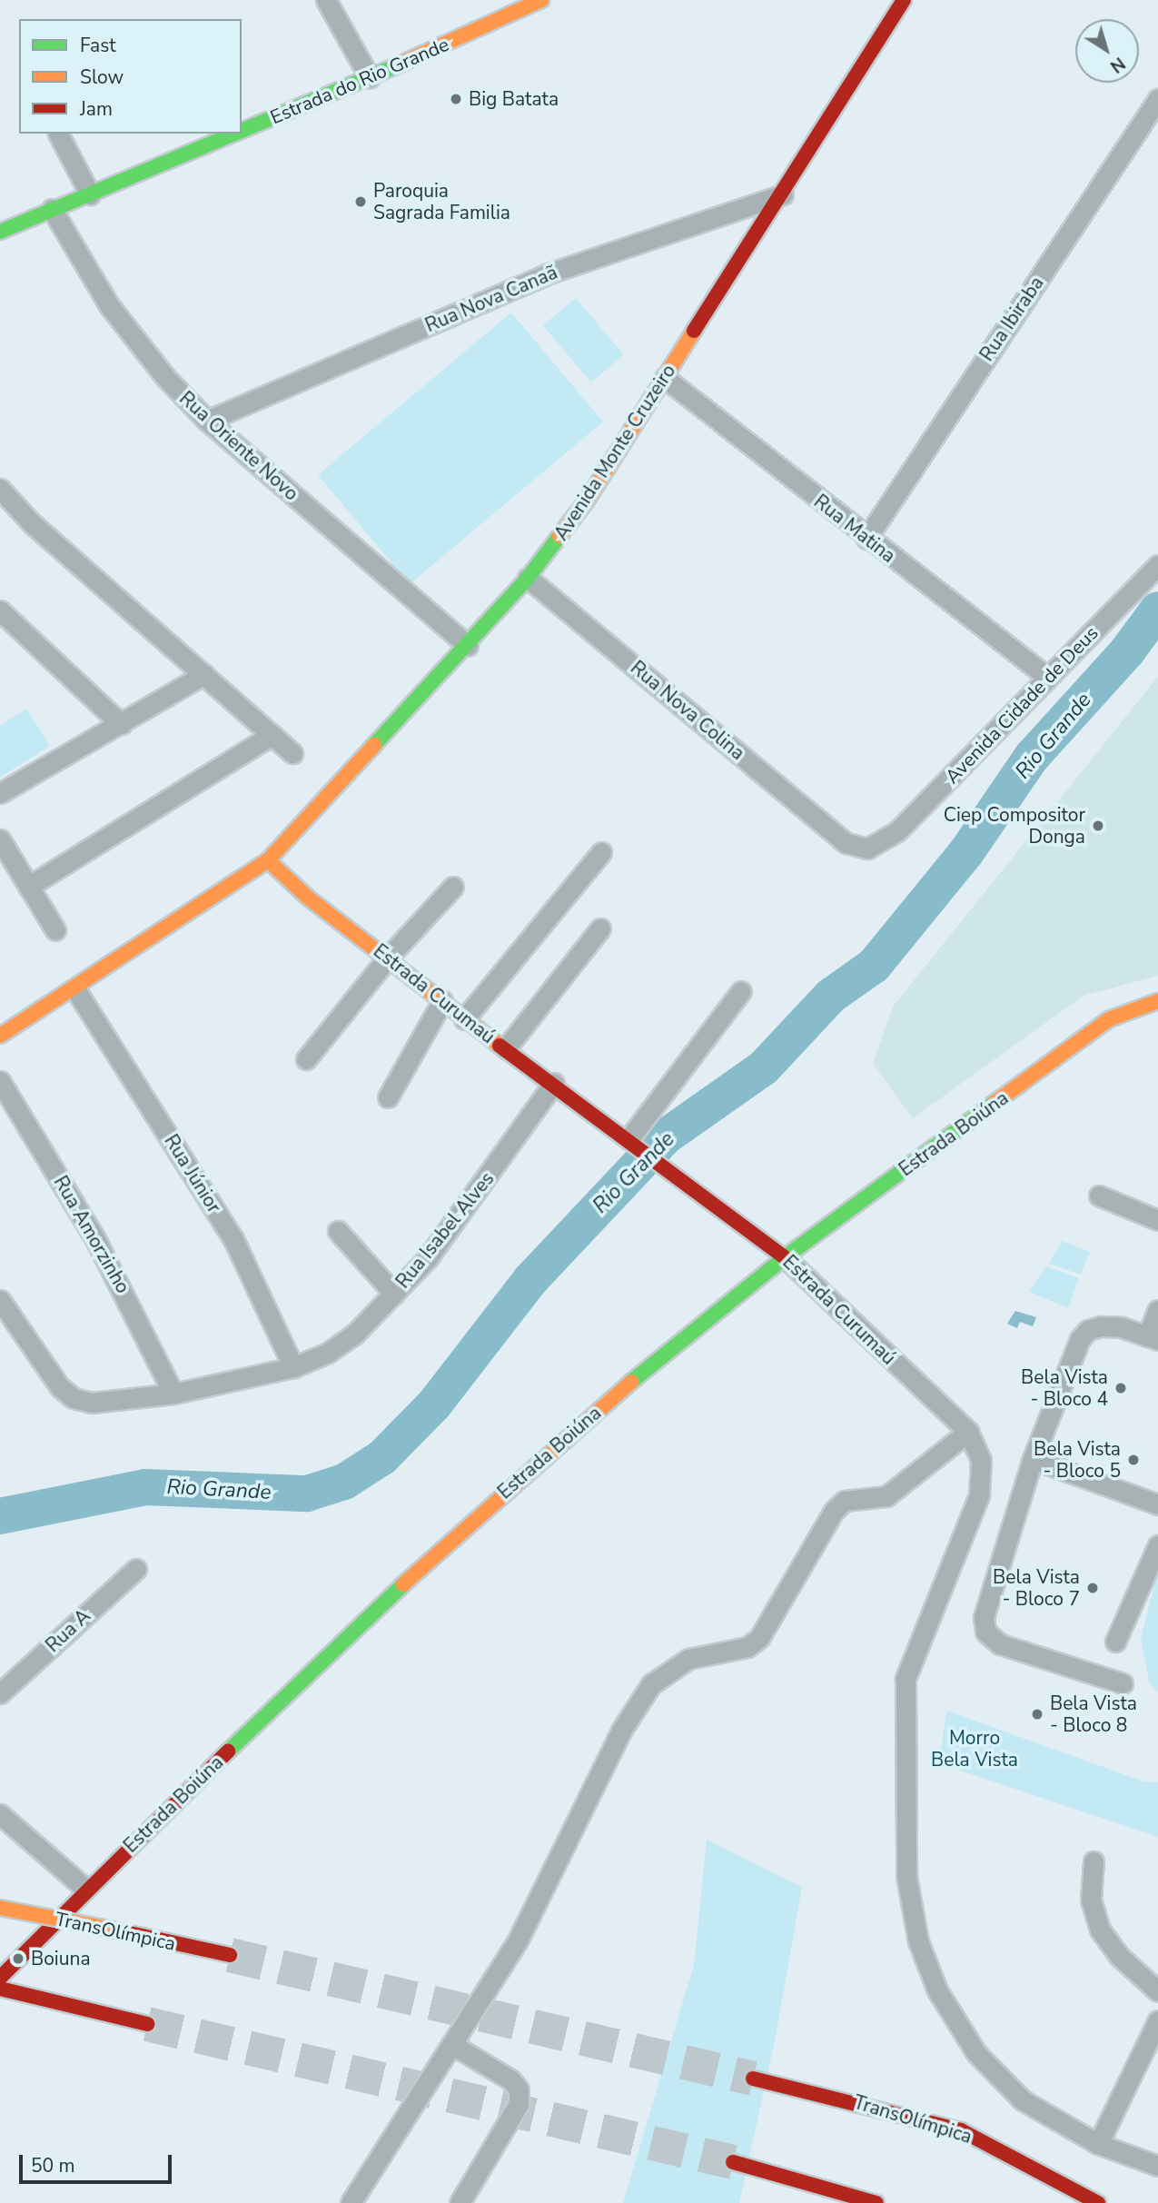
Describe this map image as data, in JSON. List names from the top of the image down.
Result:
{
  "streets": {
    "main road": [
      "Estrada do Rio Grande",
      "Avenida Monte Cruzeiro",
      "Estrada Curumaú",
      "Estrada Boiúna",
      "TransOlímpica"
    ],
    "street": [
      "Rua Nova Canaã",
      "Rua Ibiraba",
      "Rua Oriente Novo",
      "Rua Matina",
      "Avenida Cidade de Deus",
      "Rua Nova Colina",
      "Rua Júnior",
      "Rua Isabel Alves",
      "Rua Amorzinho",
      "Rua A"
    ]
  },
  "crossings": [
    ["Estrada do Rio Grande", "Rua Oriente Novo"],
    ["Rua Nova Canaã", "Rua Oriente Novo"],
    ["Rua Nova Canaã", "Avenida Monte Cruzeiro"],
    ["Rua Ibiraba", "Rua Matina"],
    ["Rua Oriente Novo", "Avenida Monte Cruzeiro"],
    ["Avenida Monte Cruzeiro", "Rua Matina"],
    ["Avenida Monte Cruzeiro", "Rua Nova Colina"],
    ["Avenida Monte Cruzeiro", "Estrada Curumaú"],
    ["Rua Matina", "Avenida Cidade de Deus"],
    ["Avenida Cidade de Deus", "Rua Nova Colina"],
    ["Estrada Curumaú", "Estrada Boiúna"],
    ["Estrada Curumaú", "Rua Isabel Alves"],
    ["Rua Júnior", "Rua Isabel Alves"],
    ["Rua Isabel Alves", "Rua Amorzinho"]
  ],
  "water": ["Rio Grande"],
  "parks": ["Morro Bela Vista"],
  "places": [
    "Big Batata",
    "Paroquia Sagrada Familia",
    "Ciep Compositor Donga",
    "Bela Vista - Bloco 4",
    "Bela Vista - Bloco 5",
    "Bela Vista - Bloco 7",
    "Bela Vista - Bloco 8",
    "Boiuna"
  ],
  "legend": ["Fast", "Slow", "Jam"],
  "scale_bar": "50 m",
  "north": "bottom right"
}
